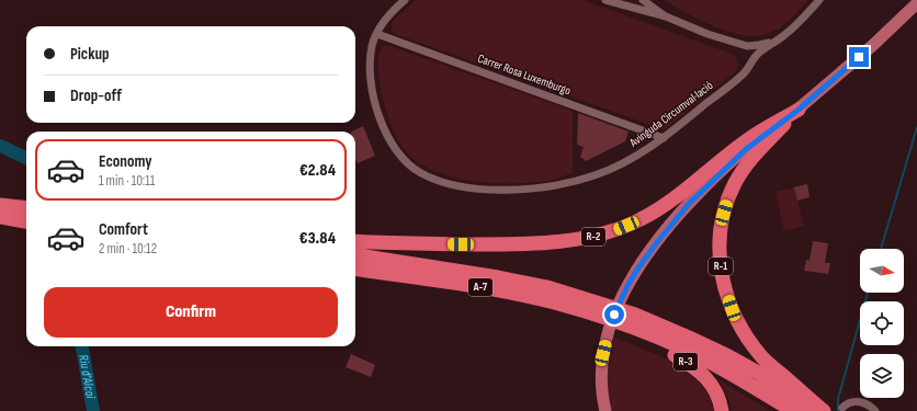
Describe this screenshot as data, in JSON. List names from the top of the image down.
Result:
{
  "streets": {
    "highway": [
      "R-2",
      "R-1",
      "A-7",
      "R-3"
    ],
    "street": ["Carrer Rosa Luxemburgo", "Avinguda Circumval·lació"]
  },
  "crossings": [
    ["Carrer Rosa Luxemburgo", "Avinguda Circumval·lació"],
    ["R-2", "R-1"],
    ["A-7", "R-3"]
  ],
  "water": ["Riu d'Alcoi"],
  "north": "right",
  "page": {
    "banner": ["Pickup", "Drop-off"],
    "list": [
      {
        "name": "Economy",
        "note": "1 min · 10:11",
        "value": "€2.84"
      },
      {
        "name": "Comfort",
        "note": "2 min · 10:12",
        "value": "€3.84"
      }
    ],
    "buttons": "Confirm"
  }
}
